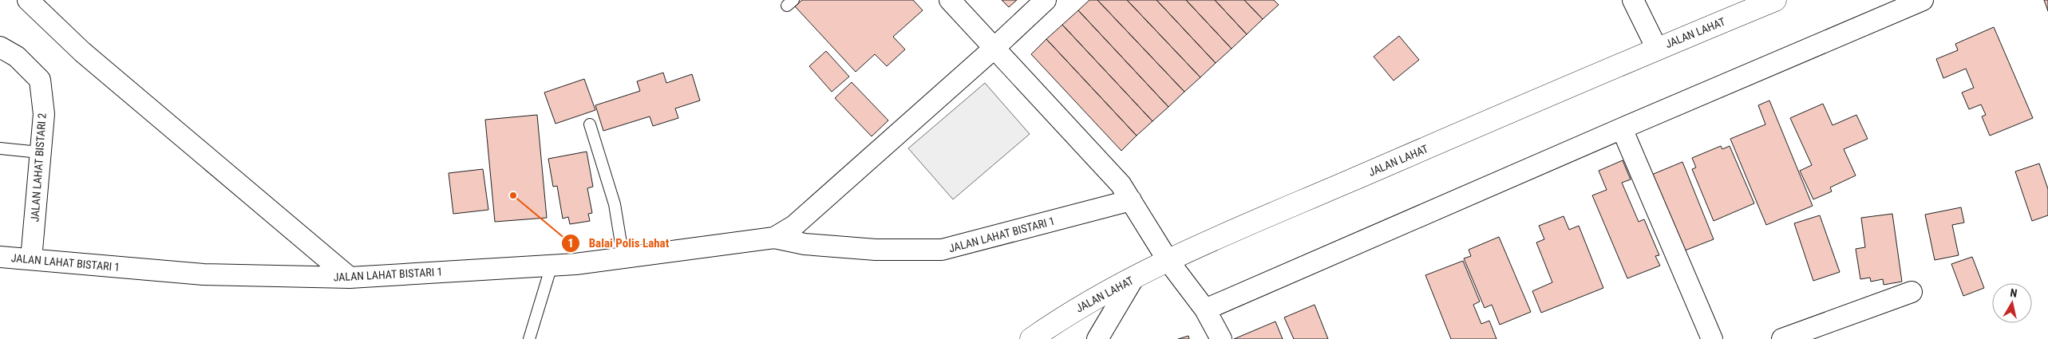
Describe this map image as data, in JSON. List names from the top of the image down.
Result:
{
  "streets": {
    "main road": ["JALAN LAHAT"],
    "street": ["JALAN LAHAT BISTARI 2", "JALAN LAHAT BISTARI 1"]
  },
  "crossings": [
    ["JALAN LAHAT BISTARI 2", "JALAN LAHAT BISTARI 1"]
  ],
  "places": ["Balai Polis Lahat"],
  "north": "top"
}
